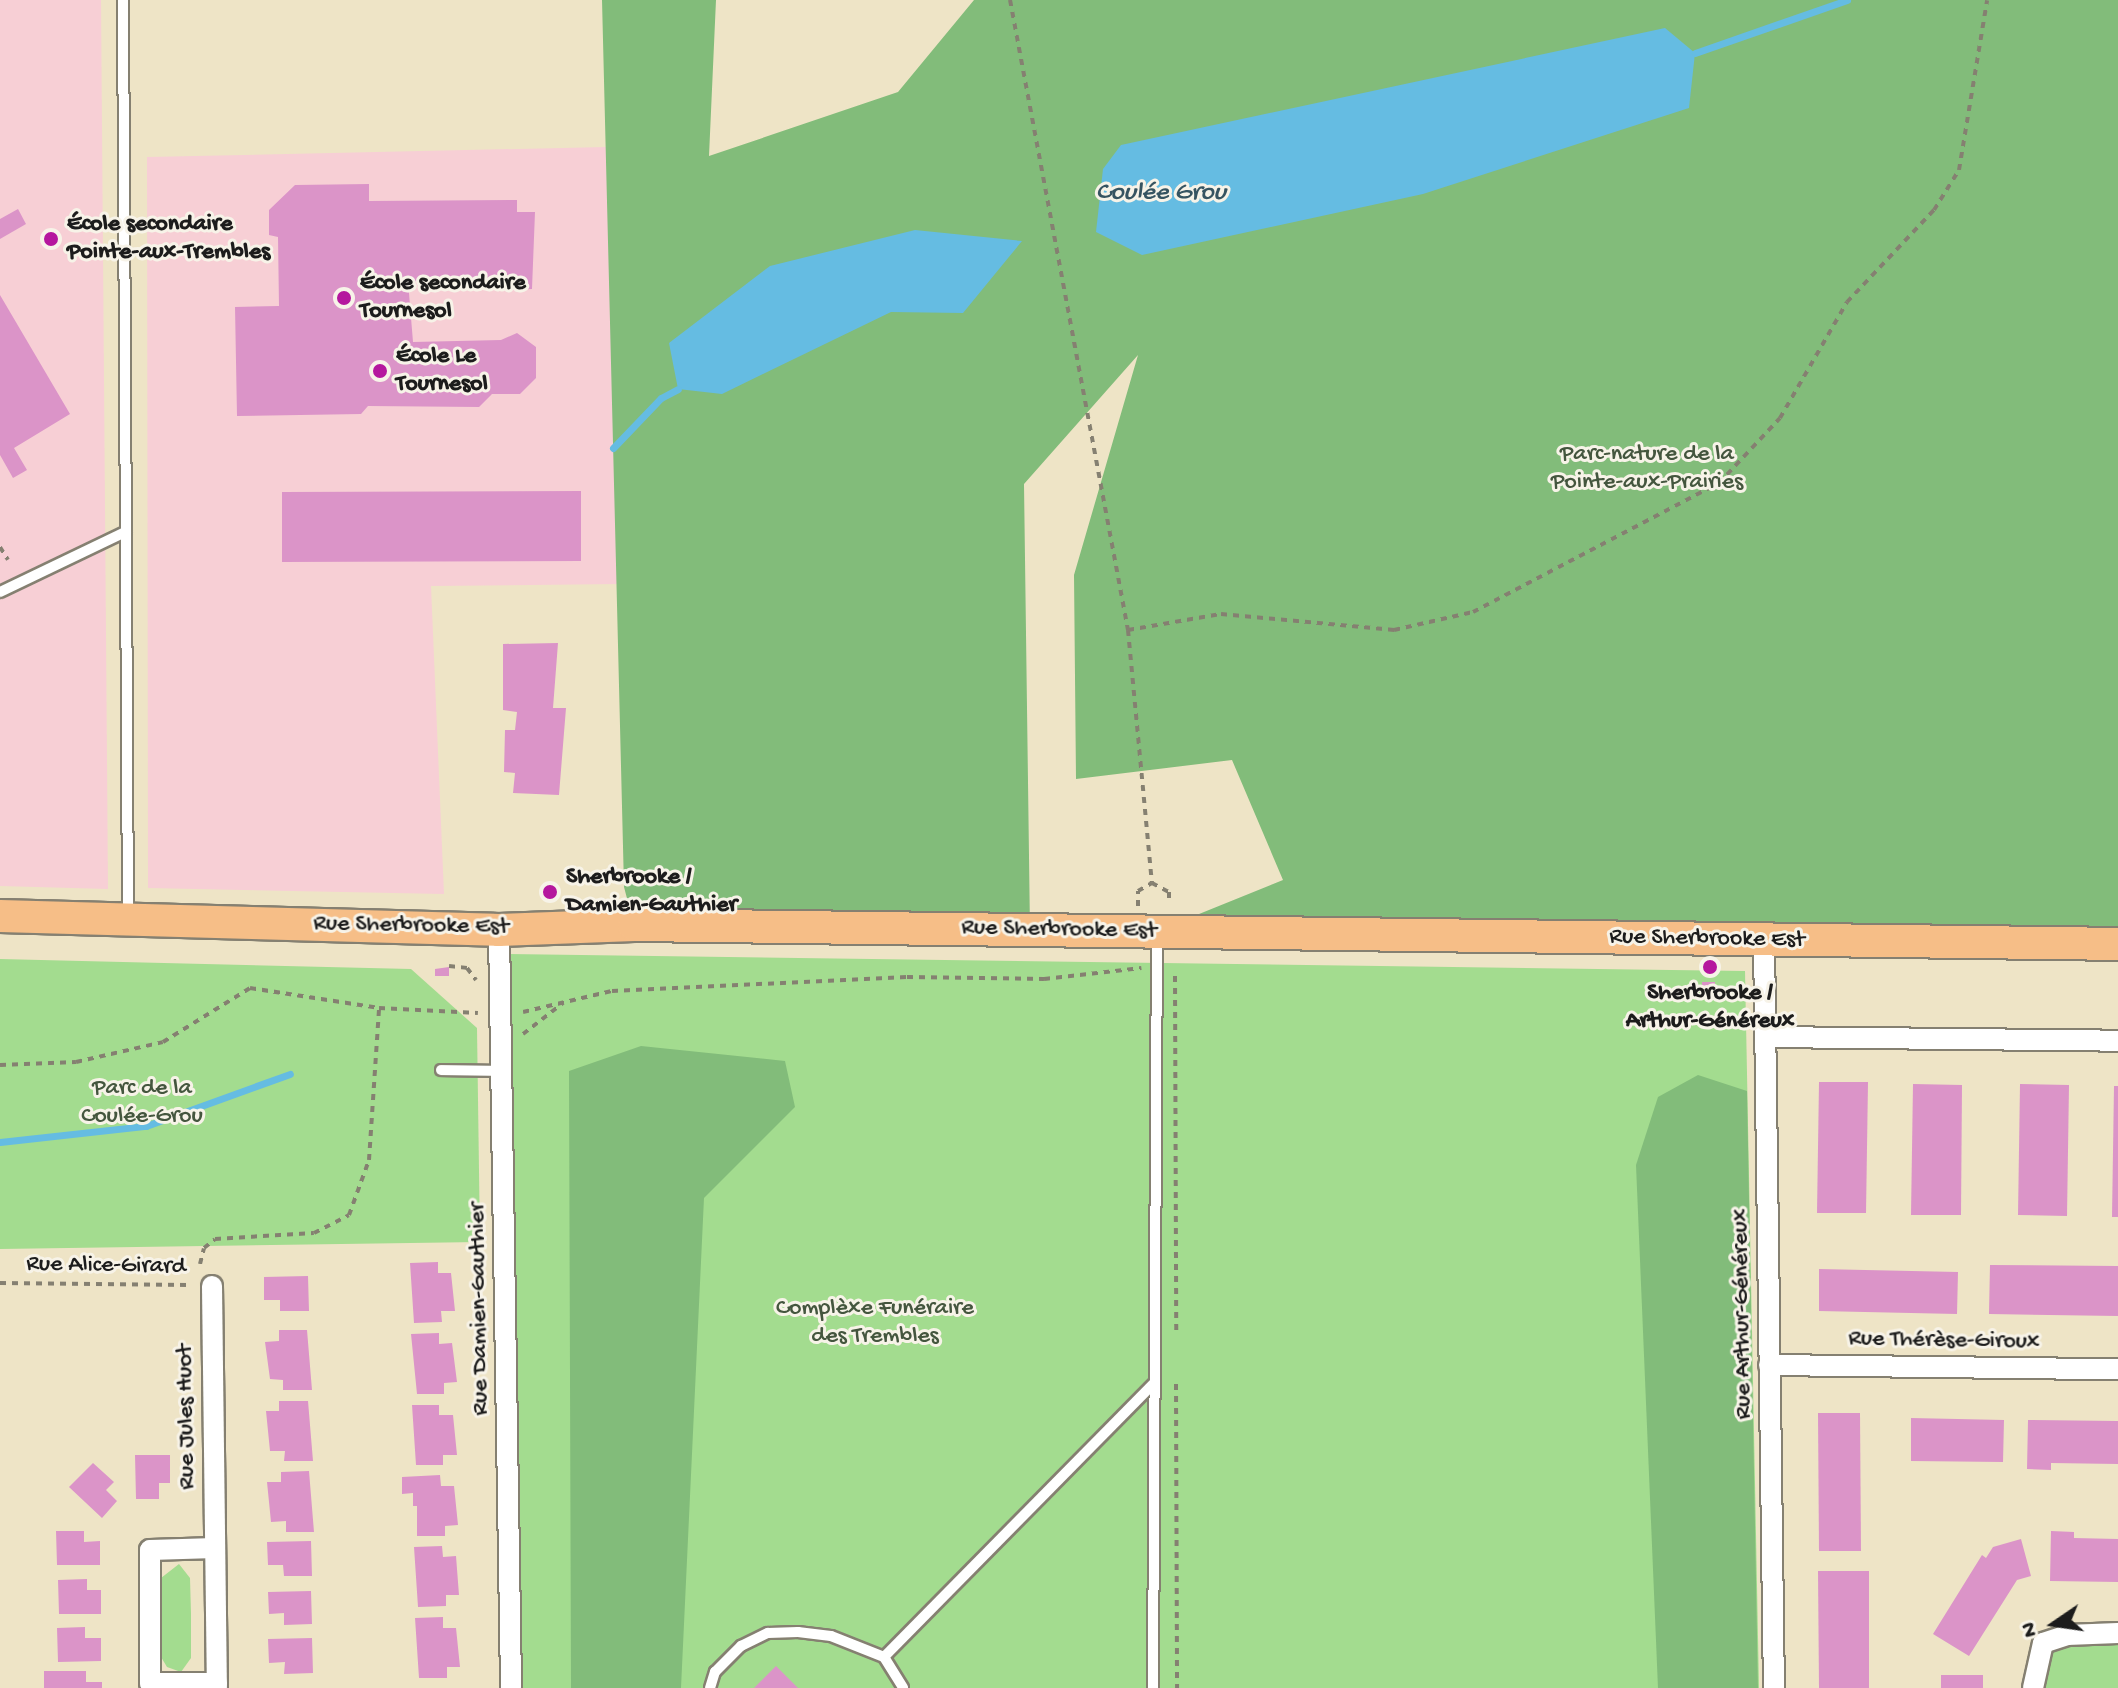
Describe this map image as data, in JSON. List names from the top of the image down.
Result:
{
  "streets": {
    "main road": ["Rue Sherbrooke Est"],
    "street": [
      "Rue Damien-Gauthier",
      "Rue Arthur-Généreux",
      "Rue Thérèse-Giroux",
      "Rue Jules Huot"
    ],
    "path": ["Rue Alice-Girard"]
  },
  "crossings": [
    ["Rue Sherbrooke Est", "Rue Damien-Gauthier"],
    ["Rue Sherbrooke Est", "Rue Arthur-Généreux"],
    ["Rue Alice-Girard", "Rue Jules Huot"],
    ["Rue Arthur-Généreux", "Rue Thérèse-Giroux"]
  ],
  "water": ["Coulée Grou"],
  "parks": ["Parc-nature de la Pointe-aux-Prairies", "Parc de la Coulée-Grou", "Complèxe Funéraire des Trembles"],
  "places": [
    "École secondaire Pointe-aux-Trembles",
    "École secondaire Tournesol",
    "École Le Tournesol",
    "Sherbrooke / Damien-Gauthier",
    "Sherbrooke / Arthur-Généreux"
  ],
  "north": "left"
}
